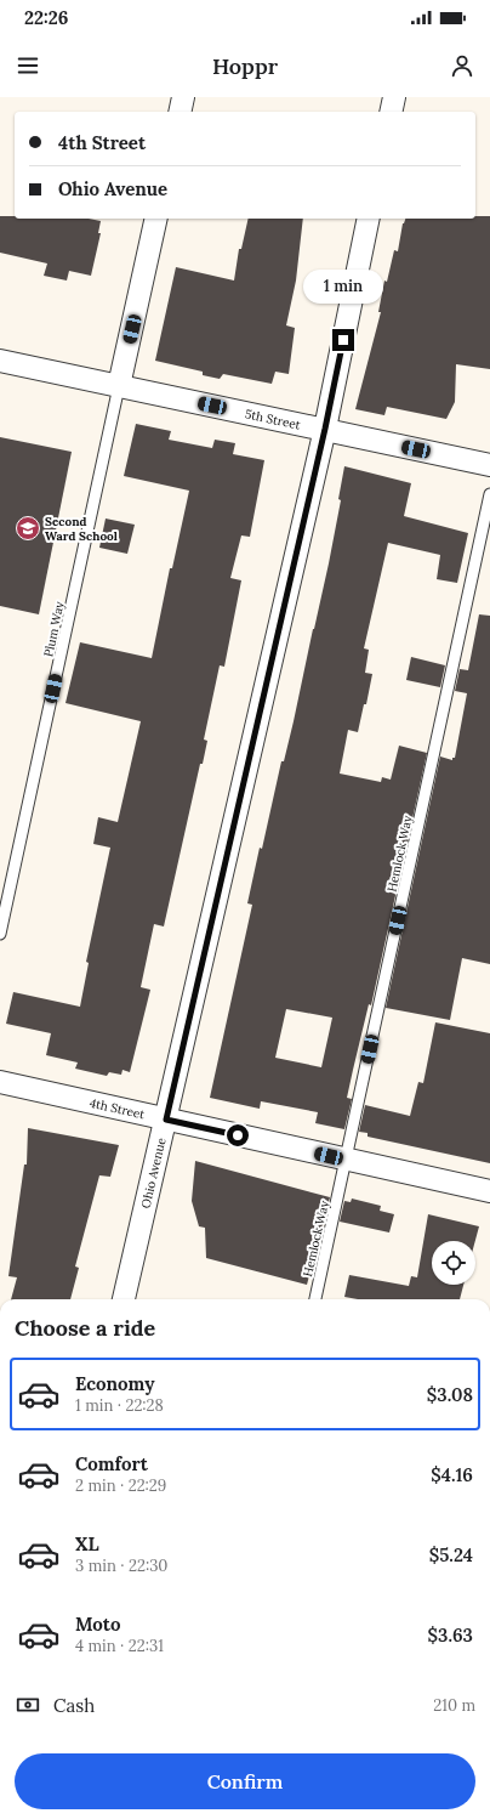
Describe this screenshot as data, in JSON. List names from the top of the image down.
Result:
{
  "streets": {
    "street": ["5th Street", "4th Street", "Ohio Avenue"],
    "lane": ["Plum Way", "Hemlock Way"]
  },
  "crossings": [
    ["5th Street", "Plum Way"],
    ["5th Street", "Ohio Avenue"],
    ["Hemlock Way", "4th Street"],
    ["4th Street", "Ohio Avenue"]
  ],
  "places": {
    "school or university": ["Second Ward School"]
  },
  "page": {
    "status": "22:26",
    "header": "Hoppr",
    "banner": ["4th Street", "Ohio Avenue"],
    "bubble": "1 min",
    "heading": "Choose a ride",
    "list": [
      {
        "name": "Economy",
        "note": "1 min · 22:28",
        "value": "$3.08"
      },
      {
        "name": "Comfort",
        "note": "2 min · 22:29",
        "value": "$4.16"
      },
      {
        "name": "XL",
        "note": "3 min · 22:30",
        "value": "$5.24"
      },
      {
        "name": "Moto",
        "note": "4 min · 22:31",
        "value": "$3.63"
      }
    ],
    "pay": ["Cash", "210 m"],
    "buttons": "Confirm"
  }
}
